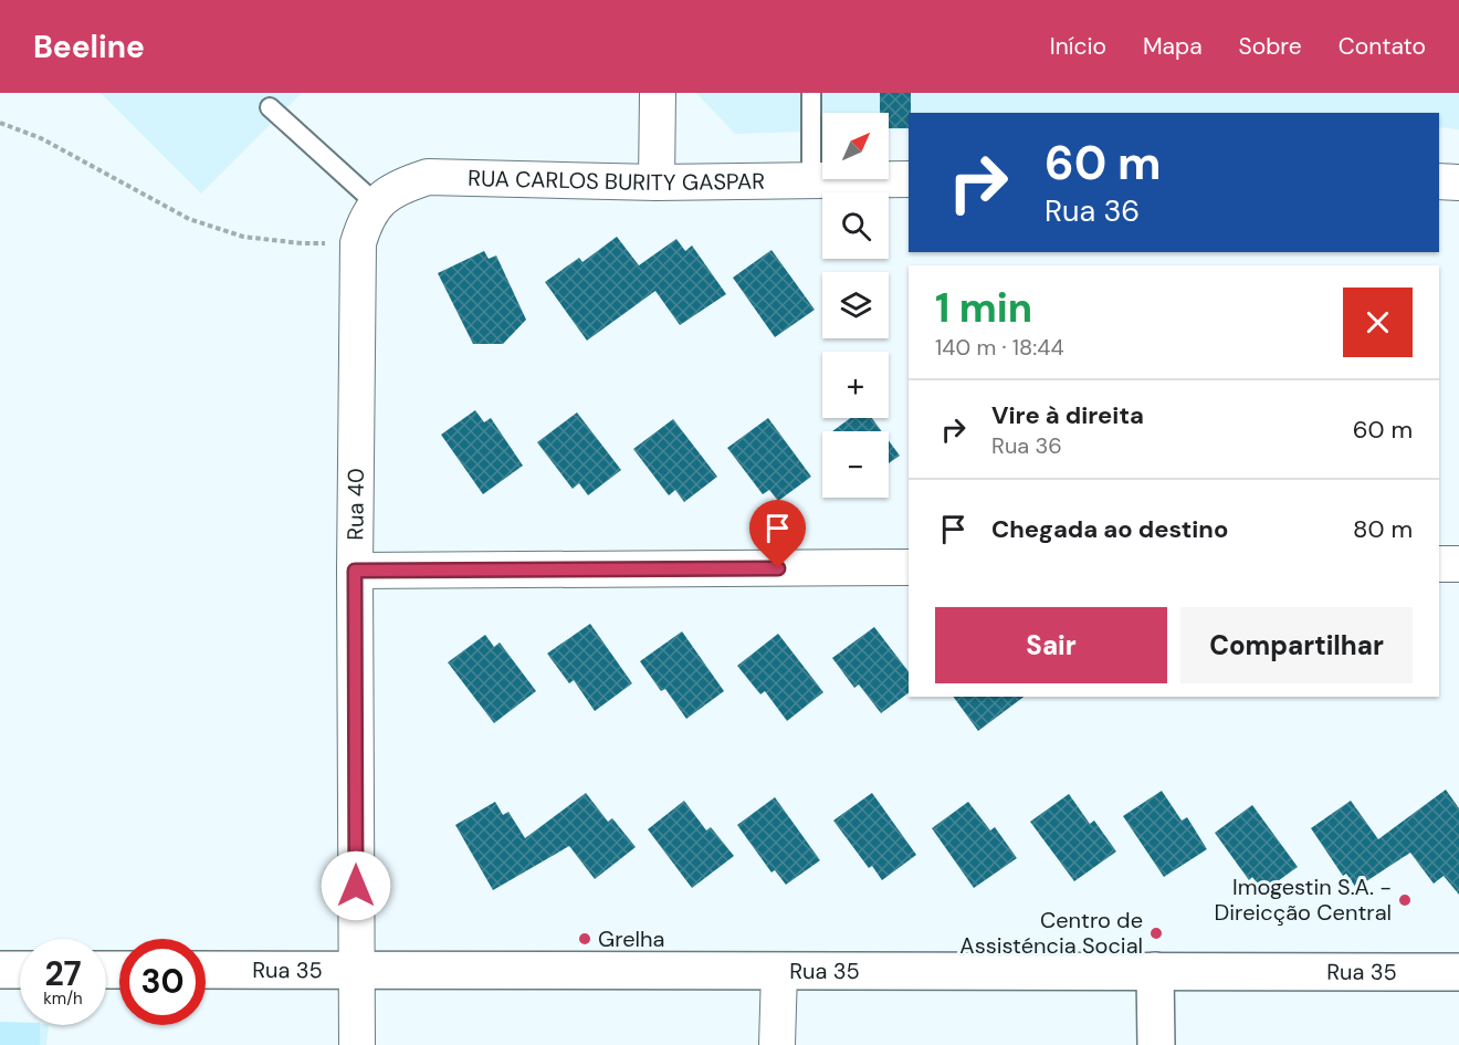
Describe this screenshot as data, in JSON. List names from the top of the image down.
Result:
{
  "streets": {
    "street": ["RUA CARLOS BURITY GASPAR", "Rua 40", "Rua 35"]
  },
  "crossings": [
    ["RUA CARLOS BURITY GASPAR", "Rua 40"],
    ["Rua 40", "Rua 35"]
  ],
  "places": ["Imogestin S.A. - Direicção Central", "Centro de Assisténcia Social", "Grelha"],
  "north": "top right",
  "page": {
    "header": "Beeline",
    "nav": [
      "Início",
      "Mapa",
      "Sobre",
      "Contato"
    ],
    "map_buttons": ["+", "−"],
    "turn": ["60 m", "Rua 36"],
    "heading": ["1 min", "140 m · 18:44"],
    "list": [
      {
        "name": "Vire à direita",
        "note": "Rua 36",
        "value": "60 m"
      },
      {
        "name": "Chegada ao destino",
        "value": "80 m"
      }
    ],
    "buttons": ["Sair", "Compartilhar"],
    "speed": "27 km/h",
    "limit": "30"
  }
}
